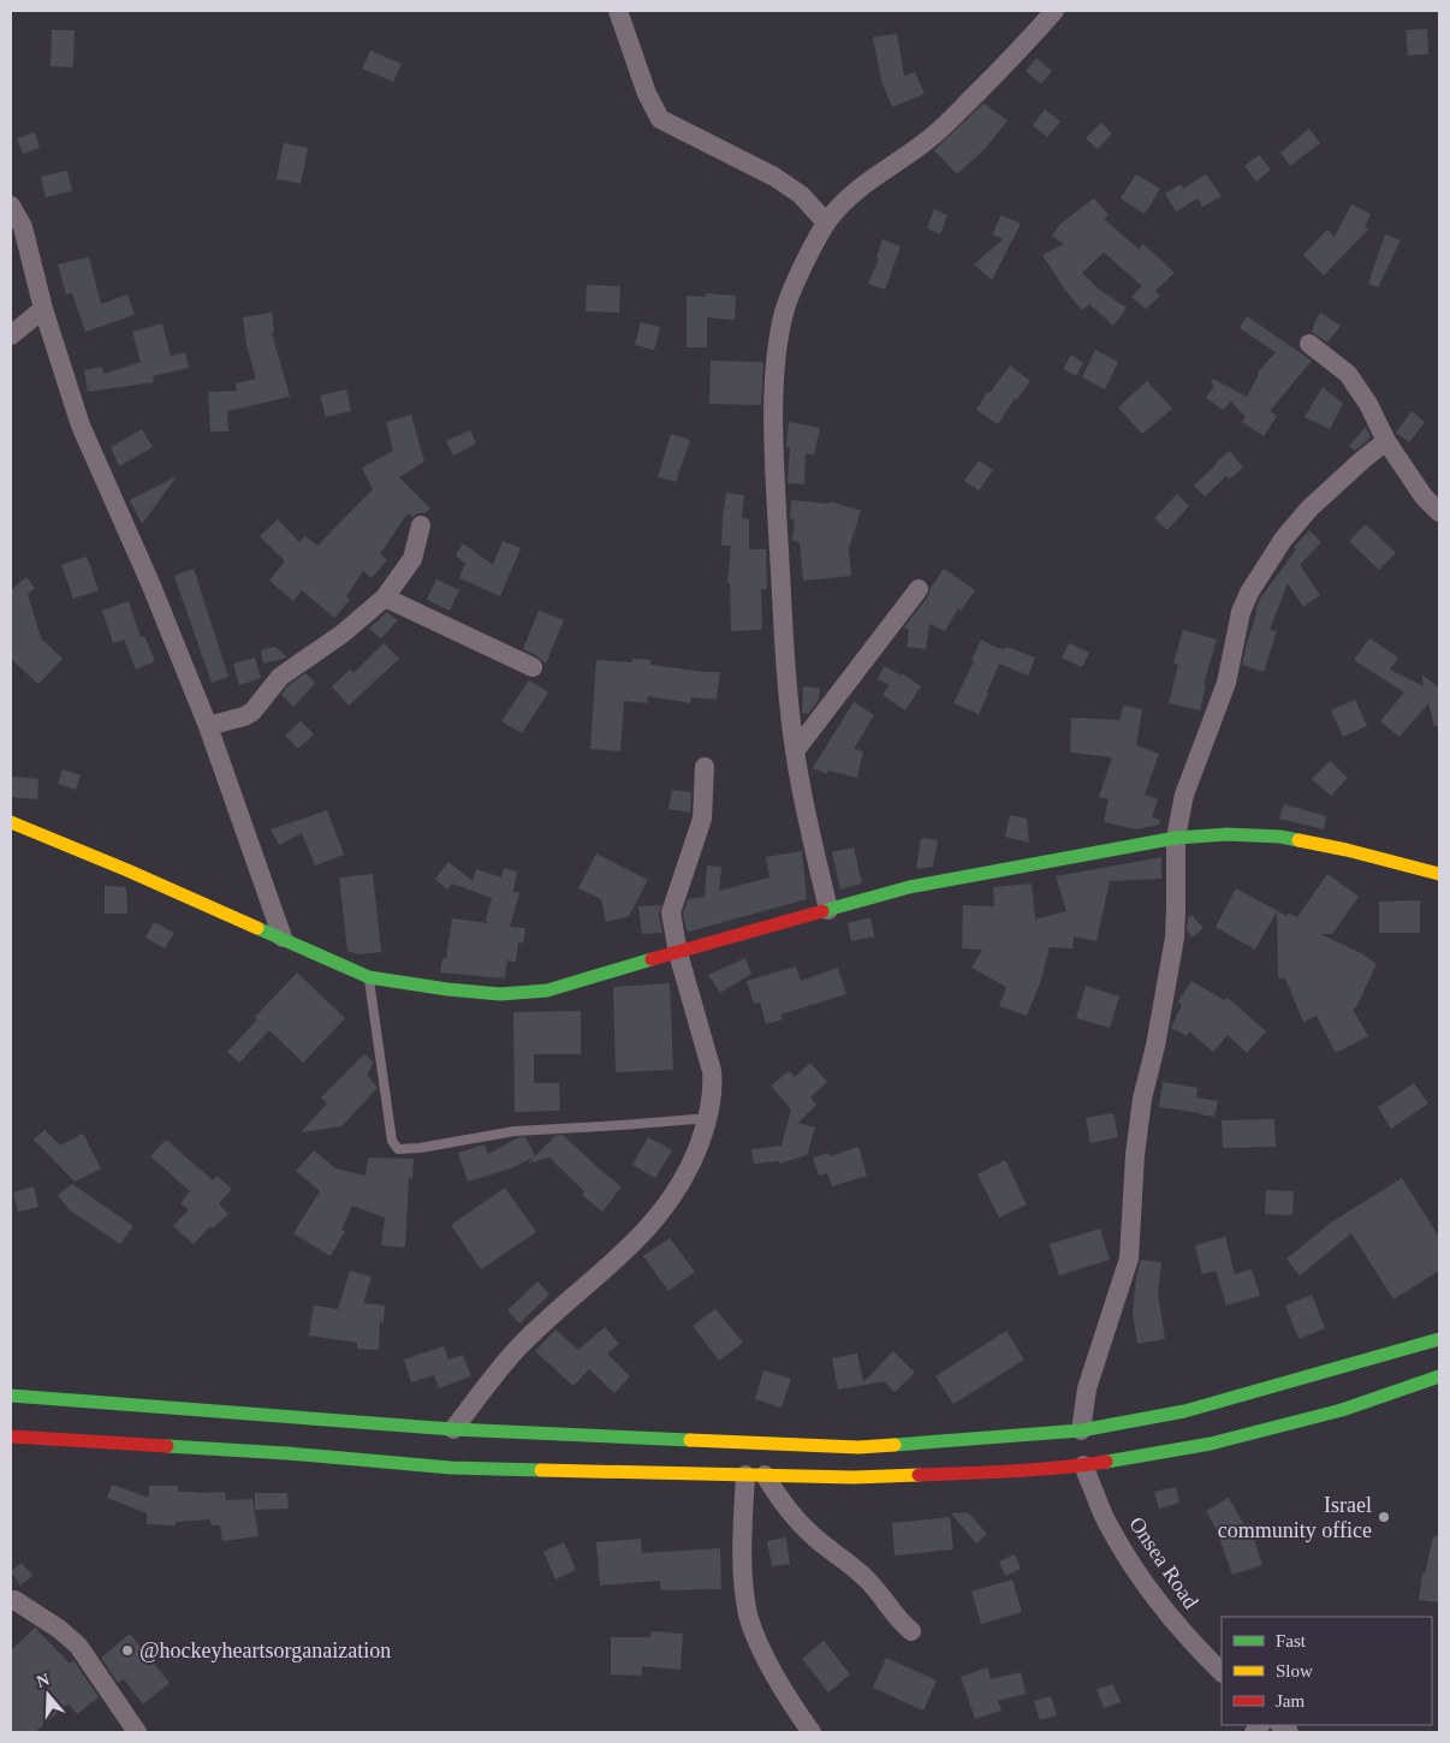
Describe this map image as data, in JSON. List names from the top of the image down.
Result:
{
  "streets": {
    "street": ["Onsea Road"]
  },
  "places": ["Israel community office", "@hockeyheartsorganaization"],
  "legend": ["Fast", "Slow", "Jam"],
  "north": "top"
}
